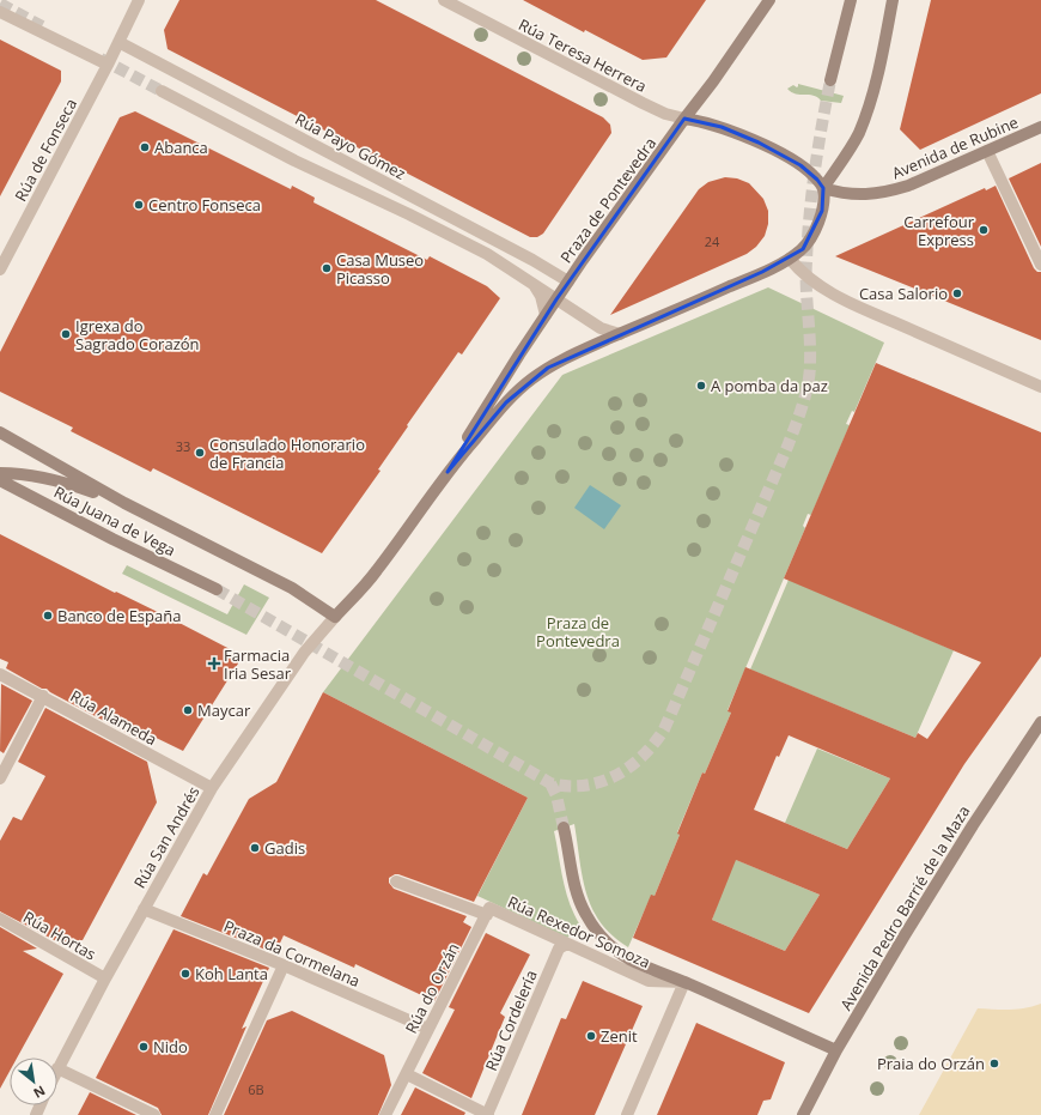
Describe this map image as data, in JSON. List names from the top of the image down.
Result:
{
  "streets": {
    "street": [
      "Rúa Teresa Herrera",
      "Rúa Payo Gómez",
      "Avenida de Rubine",
      "Rúa de Fonseca",
      "Praza de Pontevedra",
      "Rúa Juana de Vega",
      "Rúa Alameda",
      "Rúa San Andrés",
      "Avenida Pedro Barrié de la Maza",
      "Rúa Rexedor Somoza",
      "Rúa Hortas",
      "Praza da Cormelana",
      "Rúa do Orzán",
      "Rúa Cordelería"
    ]
  },
  "crossings": [
    ["Rúa Teresa Herrera", "Praza de Pontevedra"],
    ["Rúa Payo Gómez", "Rúa de Fonseca"],
    ["Rúa Payo Gómez", "Praza de Pontevedra"],
    ["Avenida de Rubine", "Praza de Pontevedra"],
    ["Praza de Pontevedra", "Rúa Juana de Vega"],
    ["Praza de Pontevedra", "Rúa San Andrés"],
    ["Rúa Juana de Vega", "Rúa San Andrés"],
    ["Rúa Alameda", "Rúa San Andrés"],
    ["Rúa San Andrés", "Rúa Hortas"],
    ["Rúa San Andrés", "Praza da Cormelana"],
    ["Avenida Pedro Barrié de la Maza", "Rúa Rexedor Somoza"],
    ["Rúa Rexedor Somoza", "Rúa do Orzán"],
    ["Rúa Rexedor Somoza", "Rúa Cordelería"],
    ["Praza da Cormelana", "Rúa do Orzán"]
  ],
  "parks": ["Praza de Pontevedra"],
  "places": {
    "other": [
      "Abanca",
      "Centro Fonseca",
      "Carrefour Express",
      "Casa Museo Picasso",
      "Casa Salorio",
      "Igrexa do Sagrado Corazón",
      "A pomba da paz",
      "Consulado Honorario de Francia",
      "Banco de España",
      "Maycar",
      "Gadis",
      "Koh Lanta",
      "Zenit",
      "Nido",
      "Praia do Orzán"
    ],
    "health": ["Farmacia Iria Sesar"]
  },
  "house_numbers": ["24", "33", "6B"],
  "north": "bottom right"
}
